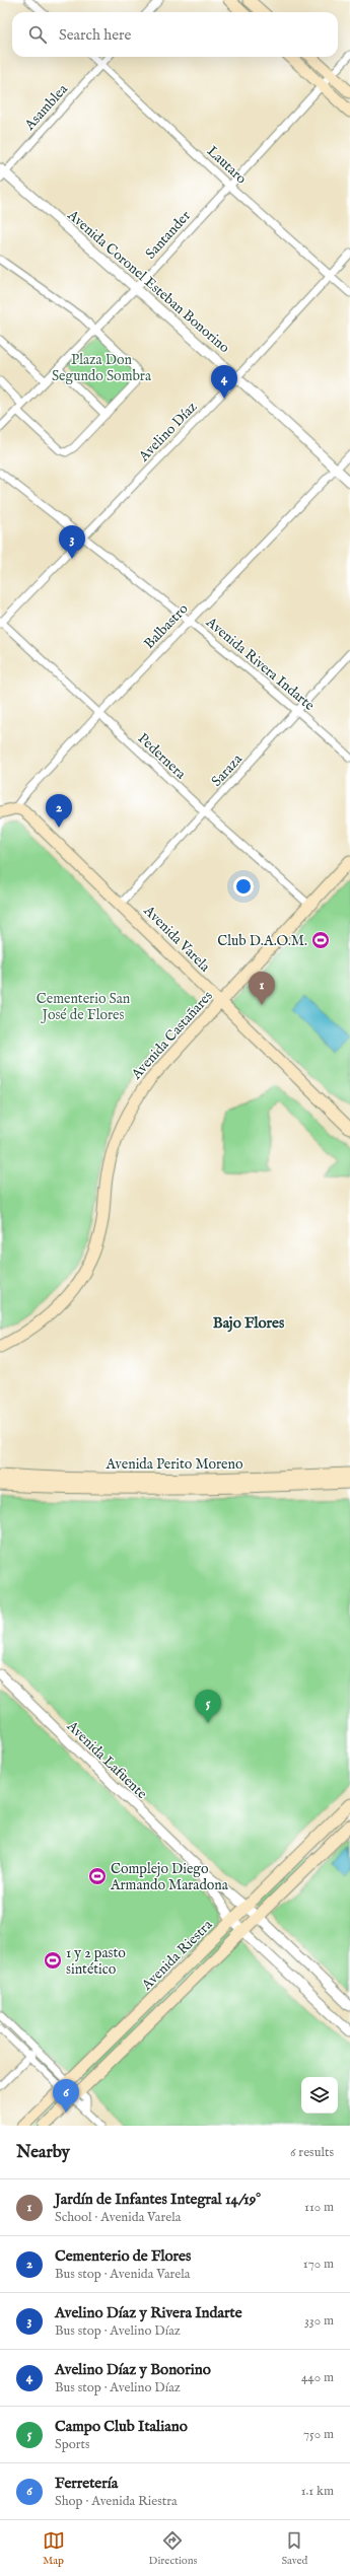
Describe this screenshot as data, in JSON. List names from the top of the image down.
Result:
{
  "streets": {
    "main road": [
      "Avenida Varela",
      "Avenida Castañares",
      "Avenida Perito Moreno",
      "Avenida Riestra"
    ],
    "street": [
      "Asamblea",
      "Lautaro",
      "Santander",
      "Avenida Coronel Esteban Bonorino",
      "Avelino Díaz",
      "Balbastro",
      "Avenida Rivera Indarte",
      "Pedernera",
      "Saraza",
      "Avenida Lafuente"
    ]
  },
  "crossings": [
    ["Asamblea", "Lautaro"],
    ["Asamblea", "Avenida Coronel Esteban Bonorino"],
    ["Lautaro", "Santander"],
    ["Lautaro", "Avelino Díaz"],
    ["Santander", "Avenida Coronel Esteban Bonorino"],
    ["Avenida Coronel Esteban Bonorino", "Avelino Díaz"],
    ["Avenida Coronel Esteban Bonorino", "Balbastro"],
    ["Avelino Díaz", "Avenida Rivera Indarte"],
    ["Avelino Díaz", "Pedernera"],
    ["Balbastro", "Avenida Rivera Indarte"],
    ["Balbastro", "Pedernera"],
    ["Balbastro", "Avenida Varela"],
    ["Avenida Rivera Indarte", "Saraza"],
    ["Pedernera", "Saraza"],
    ["Pedernera", "Avenida Castañares"],
    ["Saraza", "Avenida Varela"],
    ["Avenida Varela", "Avenida Castañares"],
    ["Avenida Lafuente", "Avenida Riestra"]
  ],
  "districts": ["Bajo Flores"],
  "parks": ["Plaza Don Segundo Sombra", "Cementerio San José de Flores"],
  "places": {
    "sports": ["Club D.A.O.M.", "Complejo Diego Armando Maradona", "1 y 2 pasto sintético"]
  },
  "page": {
    "search": "Search here",
    "pins": [
      "4",
      "3",
      "2",
      "1",
      "5",
      "6"
    ],
    "heading": ["Nearby", "6 results"],
    "list": [
      {
        "mark": "1",
        "name": "Jardín de Infantes Integral 14/19°",
        "note": "School · Avenida Varela",
        "value": "110 m"
      },
      {
        "mark": "2",
        "name": "Cementerio de Flores",
        "note": "Bus stop · Avenida Varela",
        "value": "170 m"
      },
      {
        "mark": "3",
        "name": "Avelino Díaz y Rivera Indarte",
        "note": "Bus stop · Avelino Díaz",
        "value": "330 m"
      },
      {
        "mark": "4",
        "name": "Avelino Díaz y Bonorino",
        "note": "Bus stop · Avelino Díaz",
        "value": "440 m"
      },
      {
        "mark": "5",
        "name": "Campo Club Italiano",
        "note": "Sports",
        "value": "750 m"
      },
      {
        "mark": "6",
        "name": "Ferretería",
        "note": "Shop · Avenida Riestra",
        "value": "1.1 km"
      }
    ],
    "nav": ["Map", "Directions", "Saved"]
  }
}
